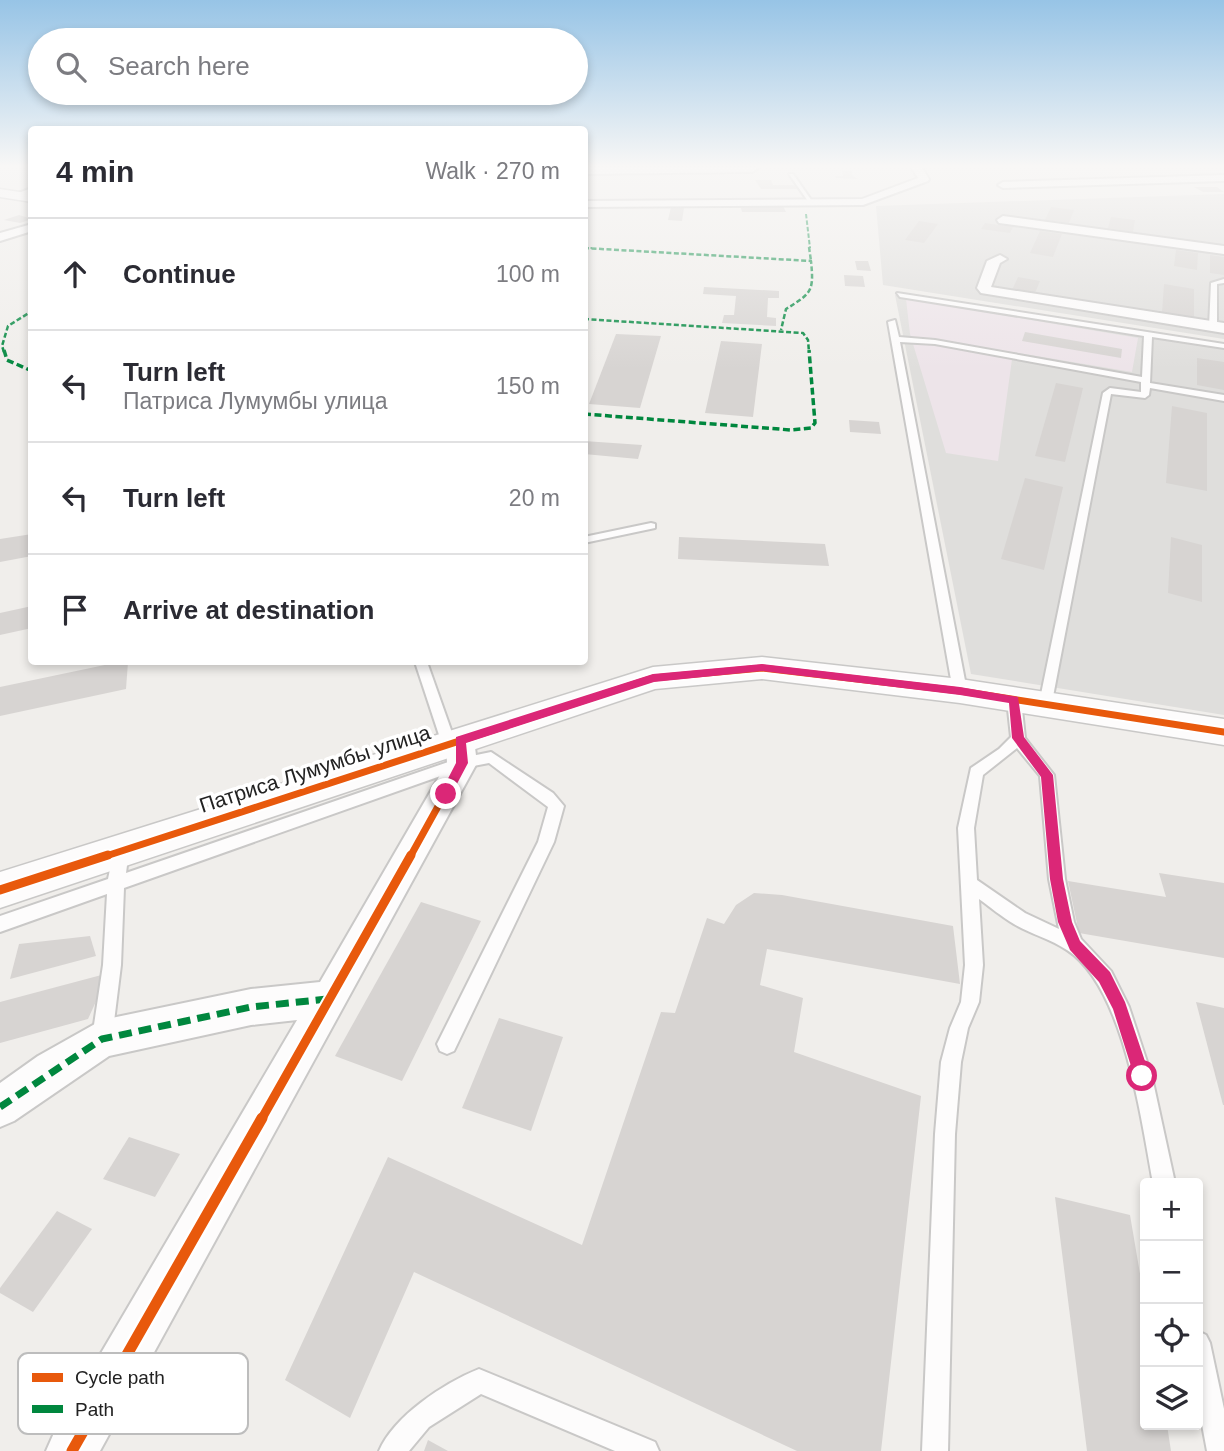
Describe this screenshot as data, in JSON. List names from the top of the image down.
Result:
{
  "streets": {
    "street": ["Патриса Лумумбы улица"]
  },
  "legend": ["Cycle path", "Path"],
  "page": {
    "search": "Search here",
    "heading": ["4 min", "Walk · 270 m"],
    "list": [
      ["Continue", "100 m"],
      ["Turn left", "Патриса Лумумбы улица", "150 m"],
      ["Turn left", "20 m"],
      "Arrive at destination"
    ],
    "map_buttons": ["+", "−"]
  }
}
